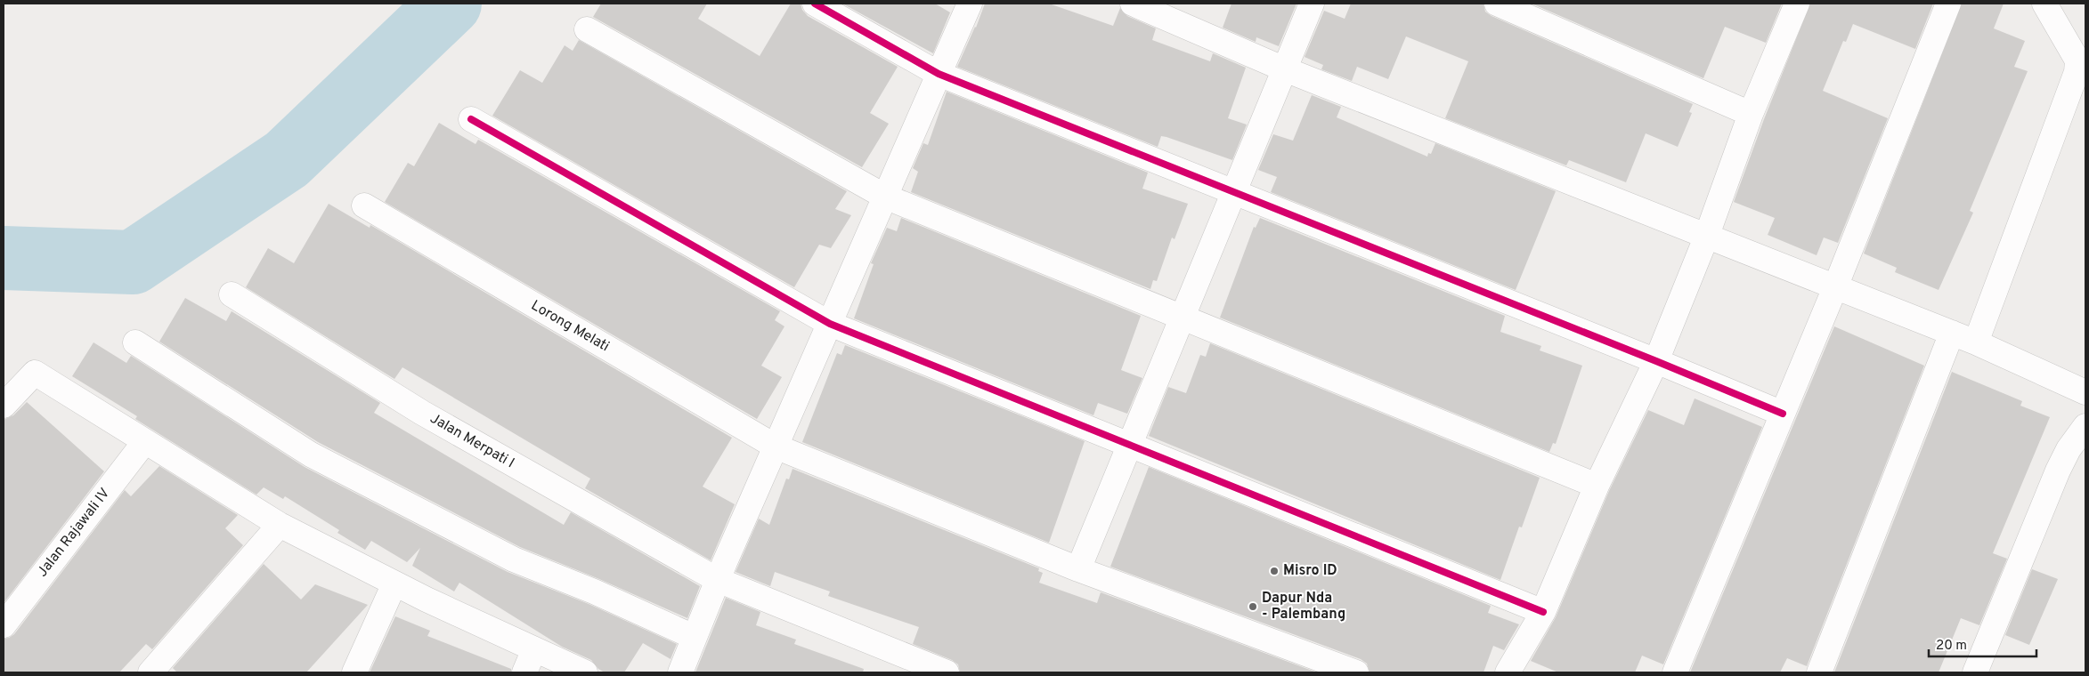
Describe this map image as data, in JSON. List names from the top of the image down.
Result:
{
  "streets": {
    "street": ["Lorong Melati", "Jalan Merpati I", "Jalan Rajawali IV"]
  },
  "places": ["Misro ID", "Dapur Nda - Palembang"],
  "scale_bar": "20 m"
}
